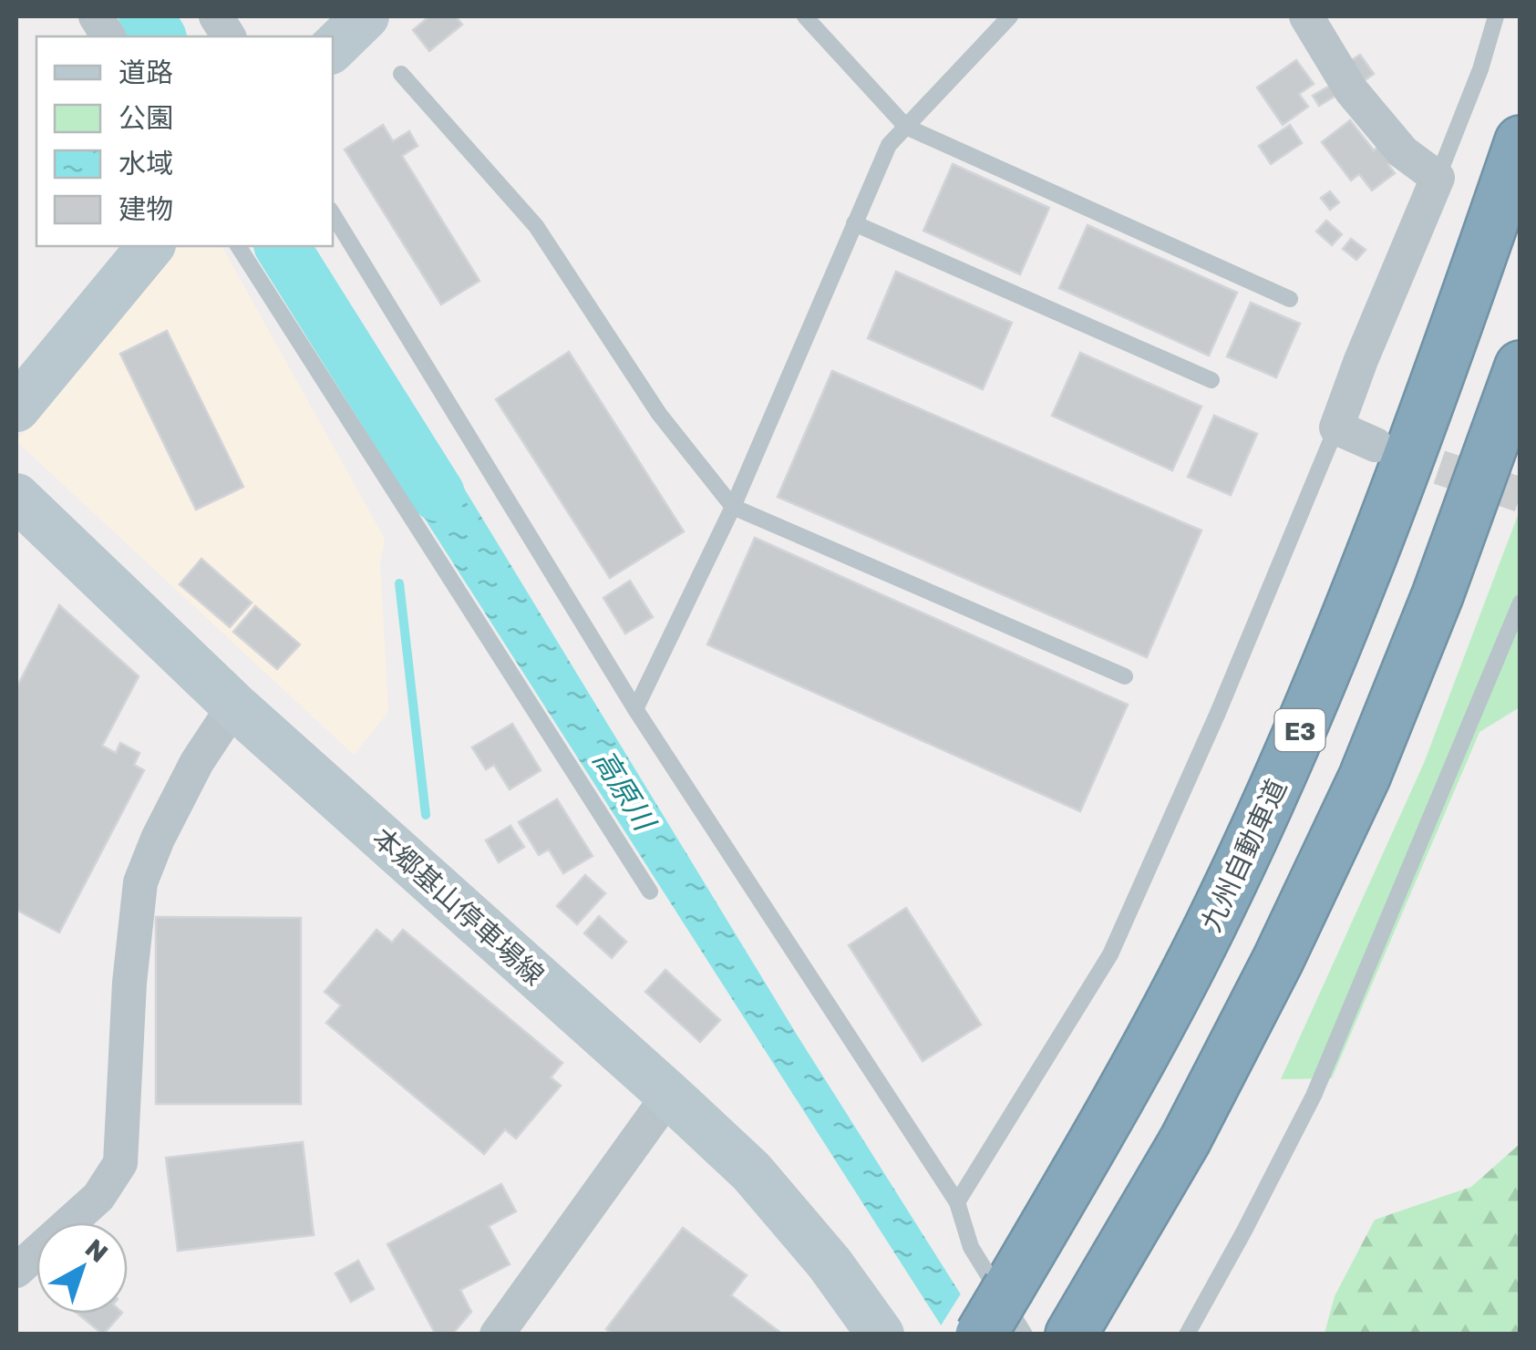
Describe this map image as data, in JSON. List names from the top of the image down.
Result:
{
  "streets": {
    "highway": ["E3", "九州自動車道"],
    "main road": ["本郷基山停車場線"]
  },
  "water": ["高原川"],
  "legend": [
    "道路",
    "公園",
    "水域",
    "建物"
  ],
  "north": "top right"
}
